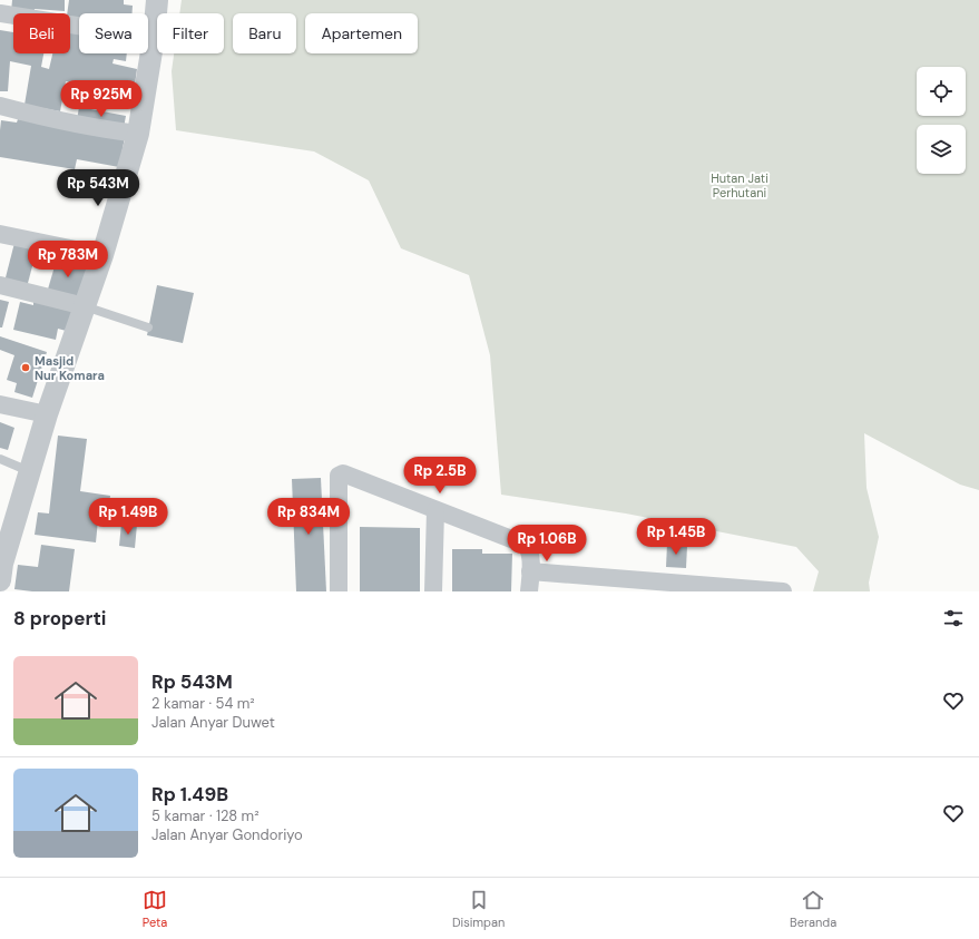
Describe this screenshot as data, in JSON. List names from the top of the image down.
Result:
{
  "parks": ["Hutan Jati Perhutani"],
  "places": ["Masjid Nur Komara"],
  "page": {
    "chip": [
      "Beli",
      "Sewa",
      "Filter",
      "Baru",
      "Apartemen"
    ],
    "price": [
      "Rp 925M",
      "Rp 543M",
      "Rp 783M",
      "Rp 2.5B",
      "Rp 1.49B",
      "Rp 834M",
      "Rp 1.45B",
      "Rp 1.06B"
    ],
    "heading": "8 properti",
    "list": [
      {
        "name": "Rp 543M",
        "note": "2 kamar · 54 m² · Jalan Anyar Duwet"
      },
      {
        "name": "Rp 1.49B",
        "note": "5 kamar · 128 m² · Jalan Anyar Gondoriyo"
      }
    ],
    "tabs": ["Peta", "Disimpan", "Beranda"]
  }
}
